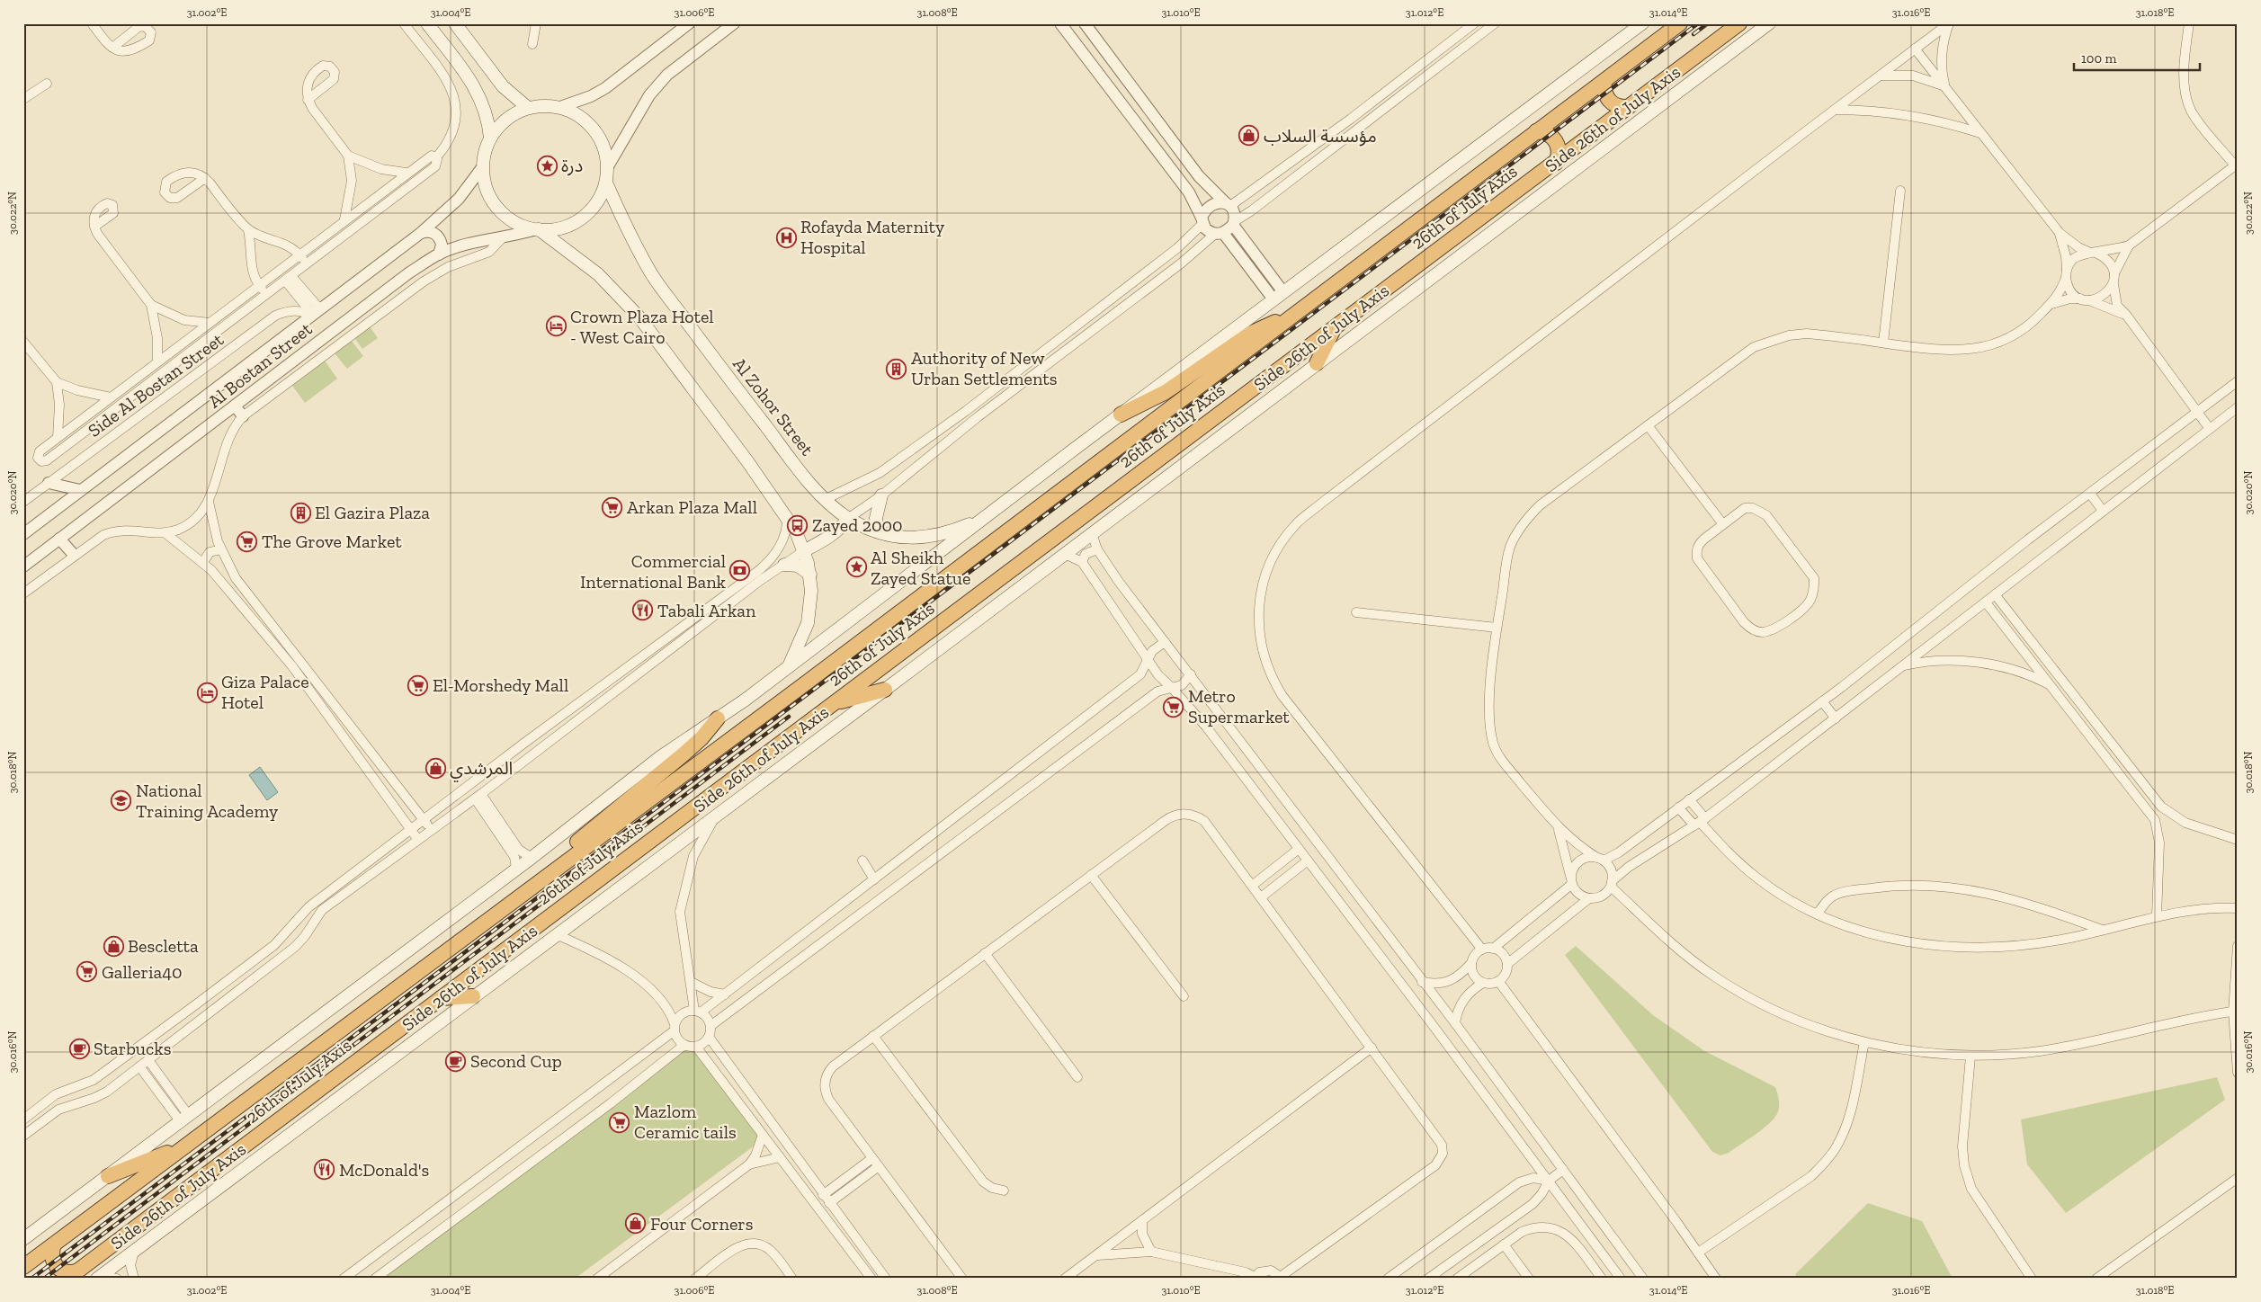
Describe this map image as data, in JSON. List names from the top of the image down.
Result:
{
  "streets": {
    "highway": ["26th of July Axis"],
    "main road": ["Side 26th of July Axis", "Al Zohor Street"],
    "street": ["Al Bostan Street", "Side Al Bostan Street"]
  },
  "crossings": [
    ["Al Bostan Street", "Side Al Bostan Street"],
    ["Al Bostan Street", "Al Zohor Street"]
  ],
  "places": {
    "shop": [
      "مؤسسة السلاب",
      "المرشدي",
      "Bescletta",
      "Four Corners"
    ],
    "place": ["درة", "Al Sheikh Zayed Statue"],
    "hospital": ["Rofayda Maternity Hospital"],
    "hotel": ["Crown Plaza Hotel - West Cairo", "Giza Palace Hotel"],
    "building": ["Authority of New Urban Settlements", "El Gazira Plaza"],
    "supermarket": [
      "Arkan Plaza Mall",
      "The Grove Market",
      "El-Morshedy Mall",
      "Metro Supermarket",
      "Galleria40",
      "Mazlom Ceramic tails"
    ],
    "bus stop": ["Zayed 2000"],
    "bank": ["Commercial International Bank"],
    "restaurant": ["Tabali Arkan", "McDonald's"],
    "school or university": ["National Training Academy"],
    "cafe": ["Starbucks", "Second Cup"]
  },
  "scale_bar": "100 m",
  "coordinates": [
    "31.002°E",
    "31.004°E",
    "31.006°E",
    "31.008°E",
    "31.010°E",
    "31.012°E",
    "31.014°E",
    "31.016°E",
    "31.018°E",
    "30.022°N",
    "30.020°N",
    "30.018°N",
    "30.016°N"
  ]
}
